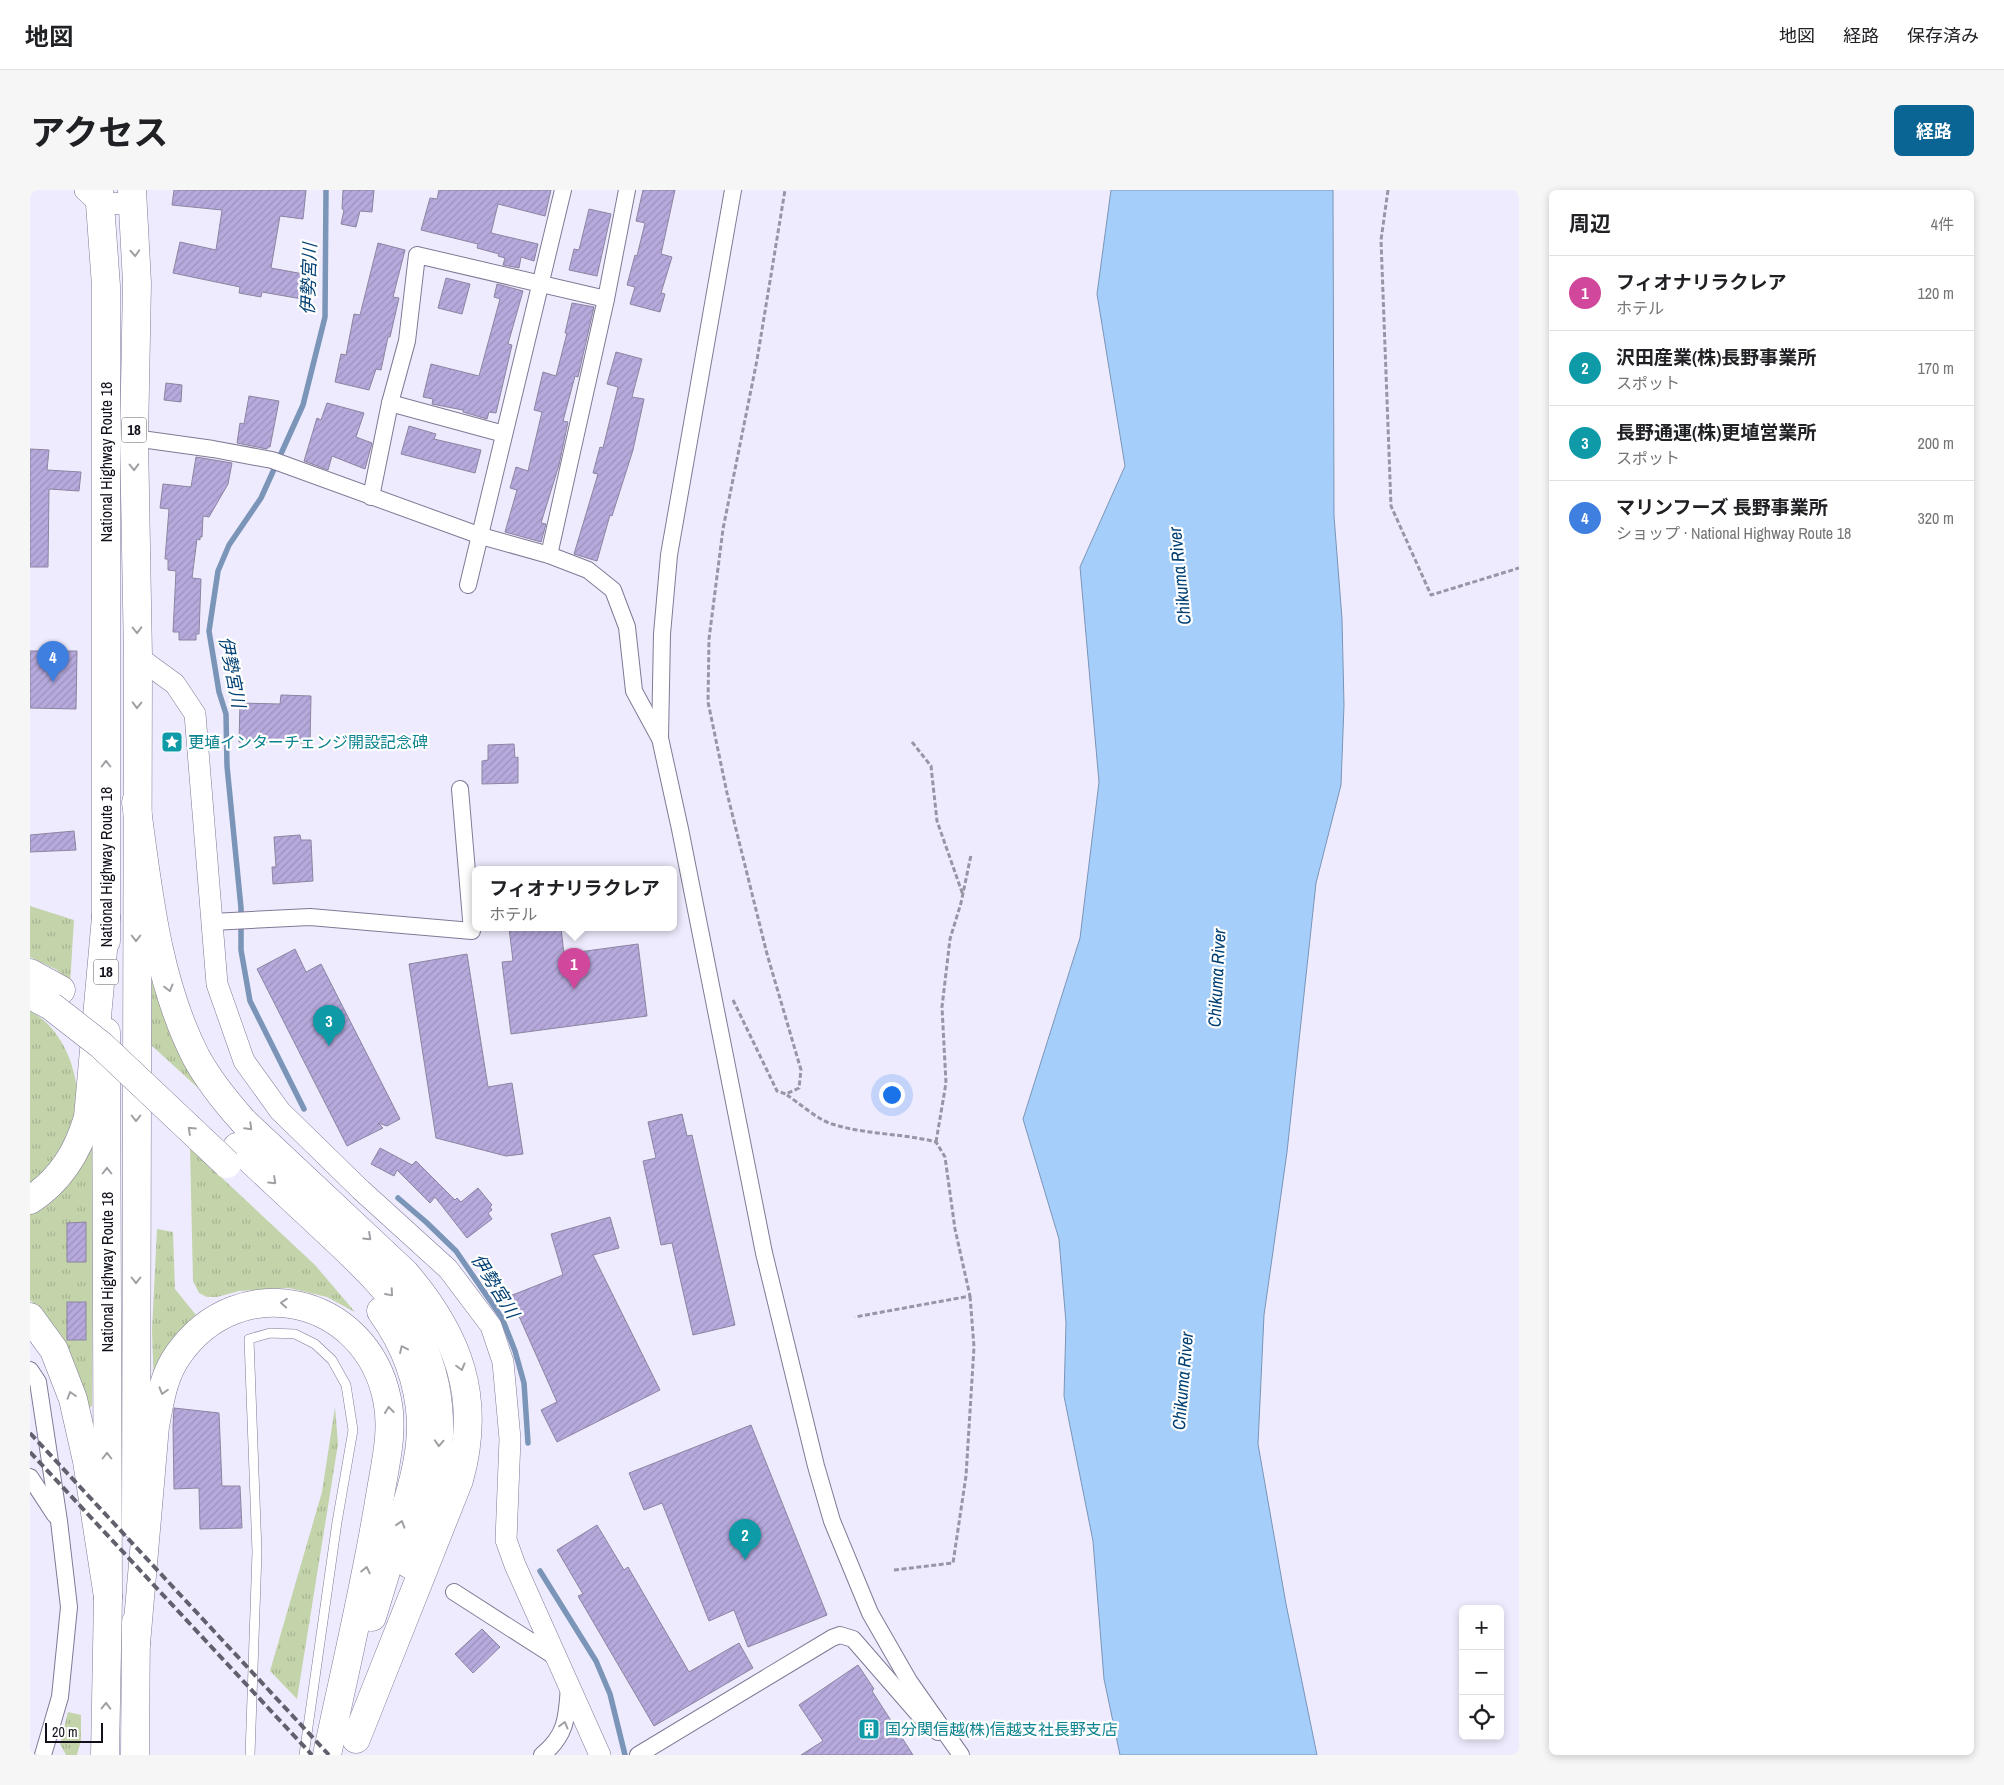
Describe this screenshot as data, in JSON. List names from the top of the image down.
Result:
{
  "streets": {
    "highway": ["18", "National Highway Route 18"]
  },
  "water": ["伊勢宮川", "Chikuma River"],
  "places": {
    "place": ["更埴インターチェンジ開設記念碑"],
    "building": ["国分関信越(株)信越支社長野支店"]
  },
  "scale_bar": "20 m",
  "page": {
    "header": "地図",
    "nav": ["地図", "経路", "保存済み"],
    "title": "アクセス",
    "buttons": "経路",
    "heading": ["周辺", "4件"],
    "list": [
      {
        "mark": "1",
        "name": "フィオナリラクレア",
        "note": "ホテル",
        "value": "120 m"
      },
      {
        "mark": "2",
        "name": "沢田産業(株)長野事業所",
        "note": "スポット",
        "value": "170 m"
      },
      {
        "mark": "3",
        "name": "長野通運(株)更埴営業所",
        "note": "スポット",
        "value": "200 m"
      },
      {
        "mark": "4",
        "name": "マリンフーズ 長野事業所",
        "note": "ショップ · National Highway Route 18",
        "value": "320 m"
      }
    ],
    "pins": [
      "4",
      "1",
      "3",
      "2"
    ],
    "popup": ["フィオナリラクレア", "ホテル"],
    "map_buttons": ["+", "−"],
    "scale": "20 m"
  }
}
